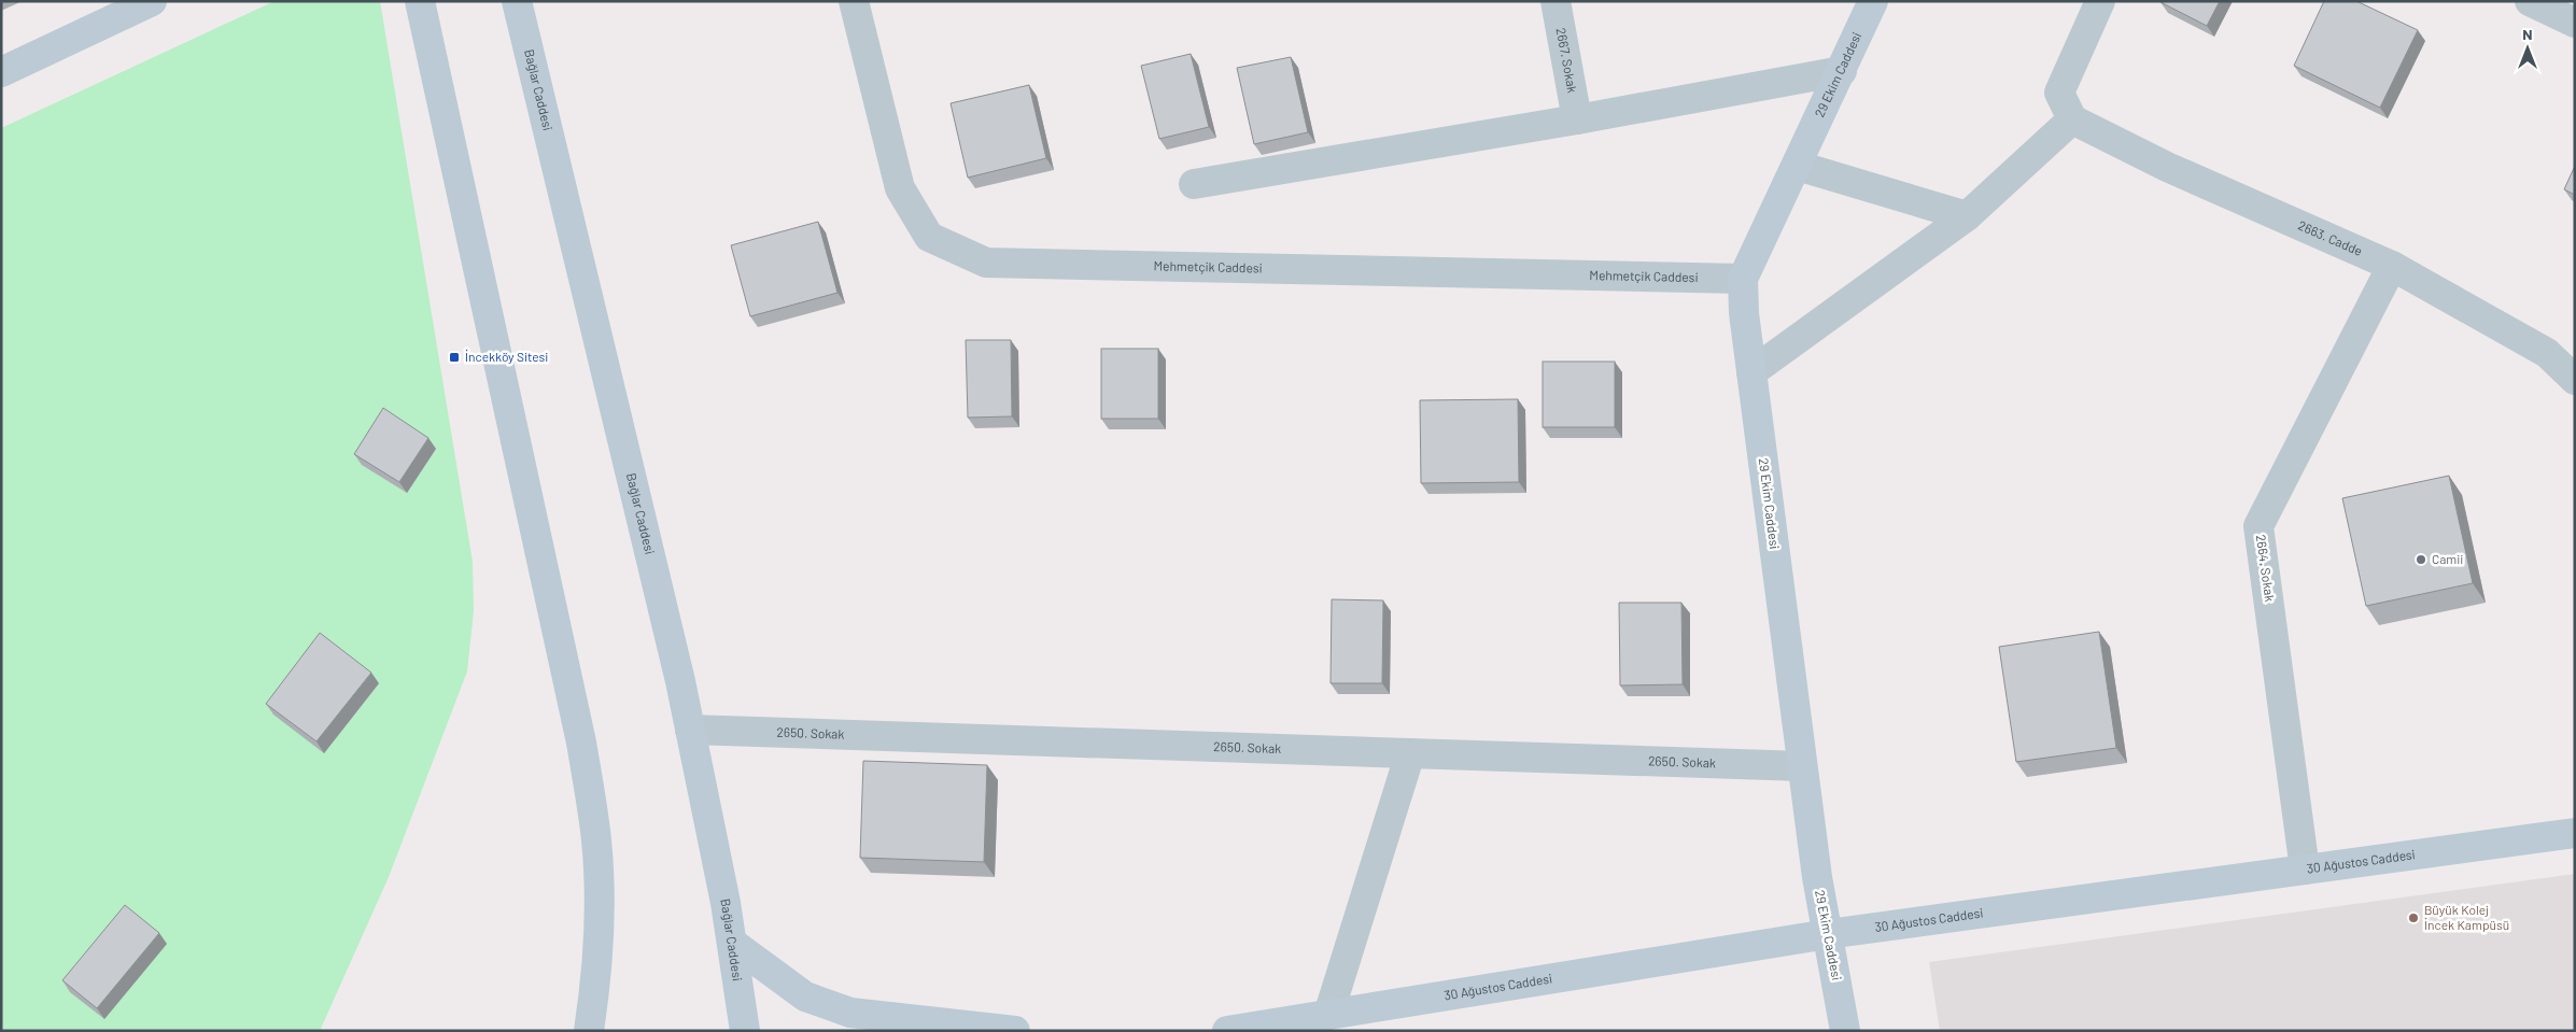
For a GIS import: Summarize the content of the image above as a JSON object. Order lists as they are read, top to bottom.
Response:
{
  "streets": {
    "street": [
      "2667. Sokak",
      "29 Ekim Caddesi",
      "Bağlar Caddesi",
      "2663. Cadde",
      "Mehmetçik Caddesi",
      "2664. Sokak",
      "2650. Sokak",
      "30 Ağustos Caddesi"
    ]
  },
  "crossings": [
    ["29 Ekim Caddesi", "Mehmetçik Caddesi"],
    ["29 Ekim Caddesi", "2650. Sokak"],
    ["29 Ekim Caddesi", "30 Ağustos Caddesi"],
    ["Bağlar Caddesi", "2650. Sokak"],
    ["2663. Cadde", "2664. Sokak"],
    ["2664. Sokak", "30 Ağustos Caddesi"]
  ],
  "places": {
    "transit": ["İncekköy Sitesi"],
    "other": ["Camii", "Büyük Kolej İncek Kampüsü"]
  },
  "north": "top"
}
